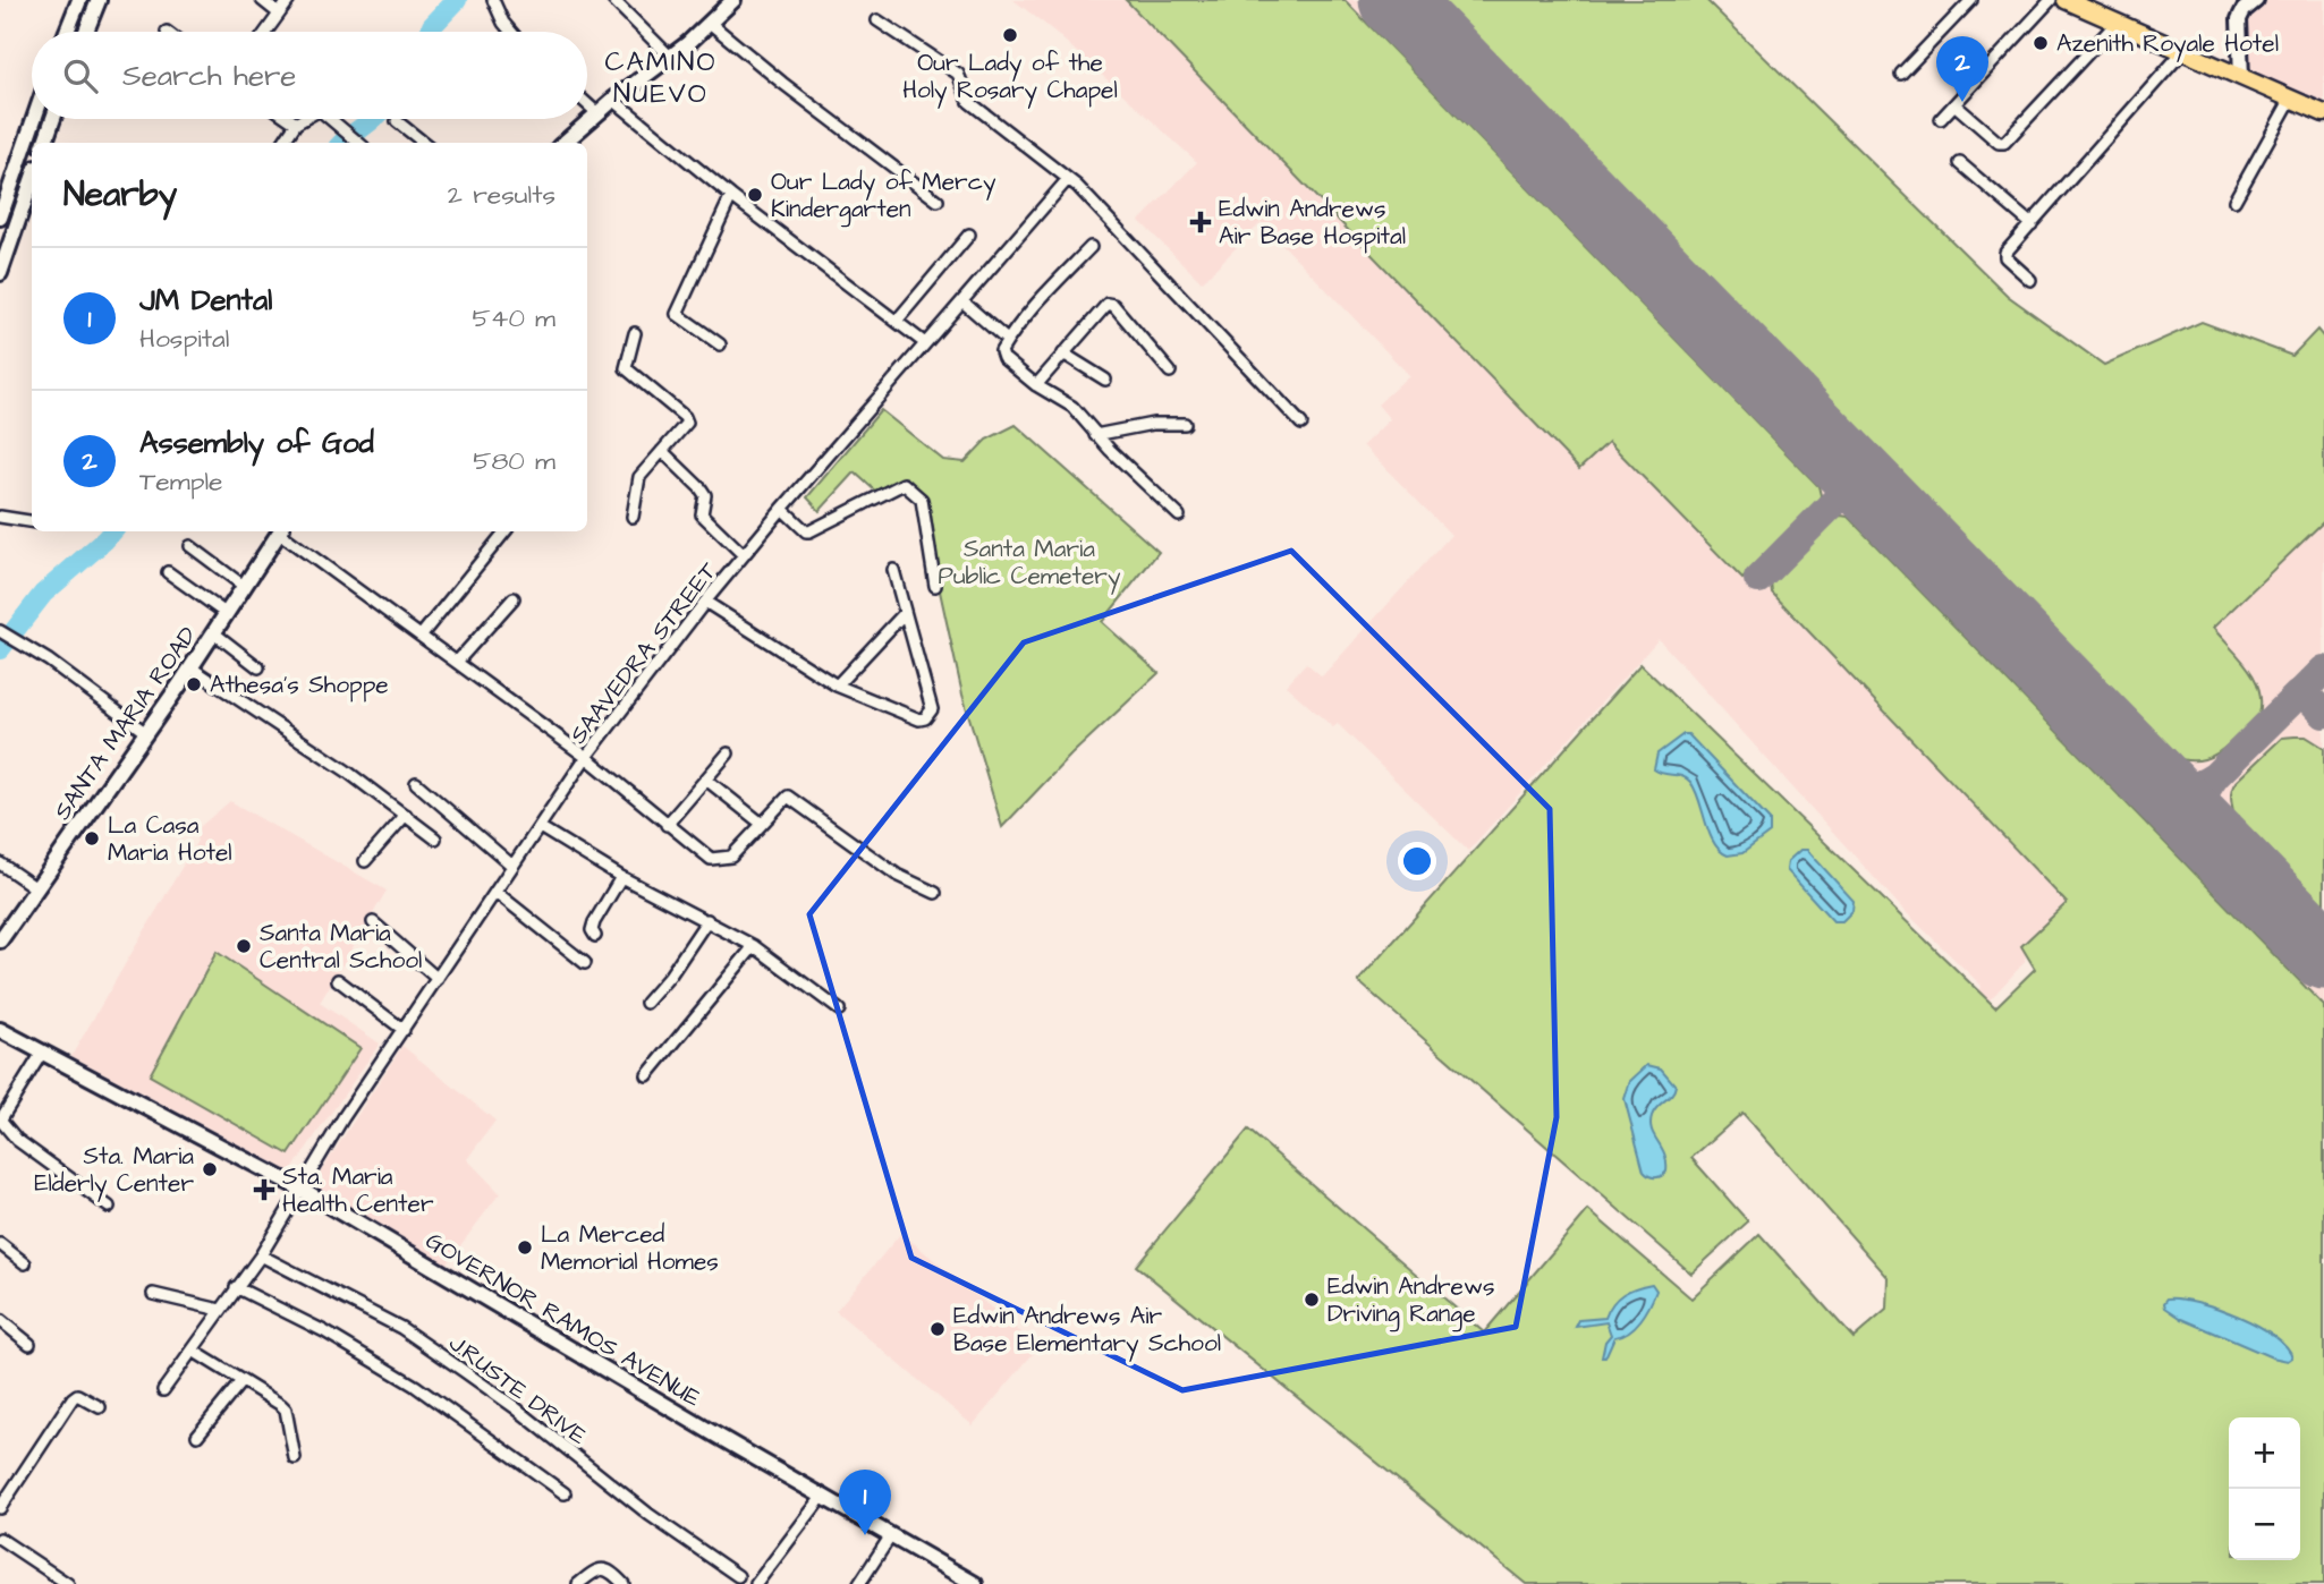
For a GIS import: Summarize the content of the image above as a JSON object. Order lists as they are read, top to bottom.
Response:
{
  "streets": {
    "main road": ["SANTA MARIA ROAD", "GOVERNOR RAMOS AVENUE"],
    "street": ["SAAVEDRA STREET", "J.RUSTE DRIVE"]
  },
  "crossings": [
    ["SAAVEDRA STREET", "GOVERNOR RAMOS AVENUE"],
    ["SAAVEDRA STREET", "J.RUSTE DRIVE"]
  ],
  "districts": ["CAMINO NUEVO"],
  "parks": ["Santa Maria Public Cemetery"],
  "places": {
    "other": [
      "Our Lady of the Holy Rosary Chapel",
      "Azenith Royale Hotel",
      "Our Lady of Mercy Kindergarten",
      "Athesa's Shoppe",
      "La Casa Maria Hotel",
      "Santa Maria Central School",
      "Sta. Maria Elderly Center",
      "La Merced Memorial Homes",
      "Edwin Andrews Driving Range",
      "Edwin Andrews Air Base Elementary School"
    ],
    "health": ["Edwin Andrews Air Base Hospital", "Sta. Maria Health Center"]
  },
  "page": {
    "search": "Search here",
    "pins": ["2", "1"],
    "heading": ["Nearby", "2 results"],
    "list": [
      {
        "mark": "1",
        "name": "JM Dental",
        "note": "Hospital",
        "value": "540 m"
      },
      {
        "mark": "2",
        "name": "Assembly of God",
        "note": "Temple",
        "value": "580 m"
      }
    ],
    "map_buttons": ["+", "−"]
  }
}
